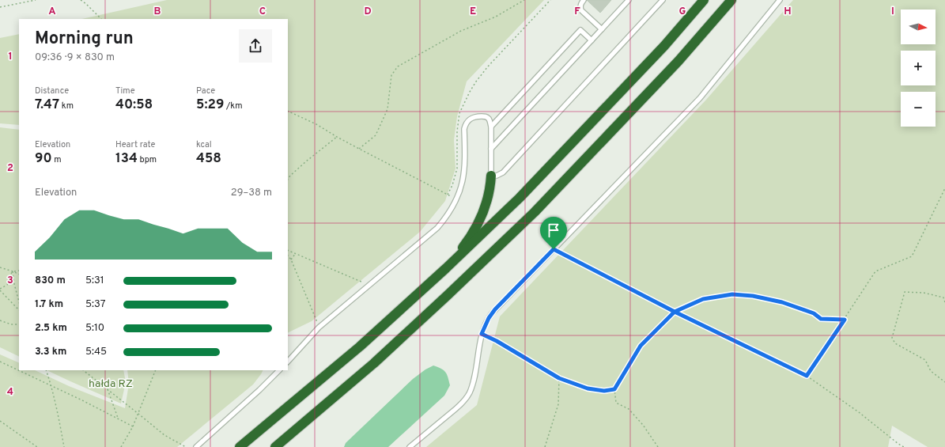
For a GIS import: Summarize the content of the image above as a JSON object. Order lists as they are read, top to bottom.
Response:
{
  "parks": ["hałda RZ"],
  "north": "right",
  "page": {
    "map_buttons": ["+", "−"],
    "heading": ["Morning run", "09:36 · 9 × 830 m"],
    "stats": [
      ["Distance", "7.47 km"],
      ["Time", "40:58"],
      ["Pace", "5:29 /km"],
      ["Elevation", "90 m"],
      ["Heart rate", "134 bpm"],
      ["kcal", "458"]
    ],
    "chart": ["Elevation", "29–38 m"],
    "list": [
      {
        "name": "830 m",
        "note": "5:31"
      },
      {
        "name": "1.7 km",
        "note": "5:37"
      },
      {
        "name": "2.5 km",
        "note": "5:10"
      },
      {
        "name": "3.3 km",
        "note": "5:45"
      }
    ]
  },
  "grid": {
    "columns": [
      "A",
      "B",
      "C",
      "D",
      "E",
      "F",
      "G",
      "H",
      "I"
    ],
    "rows": [
      "1",
      "2",
      "3",
      "4"
    ]
  }
}
